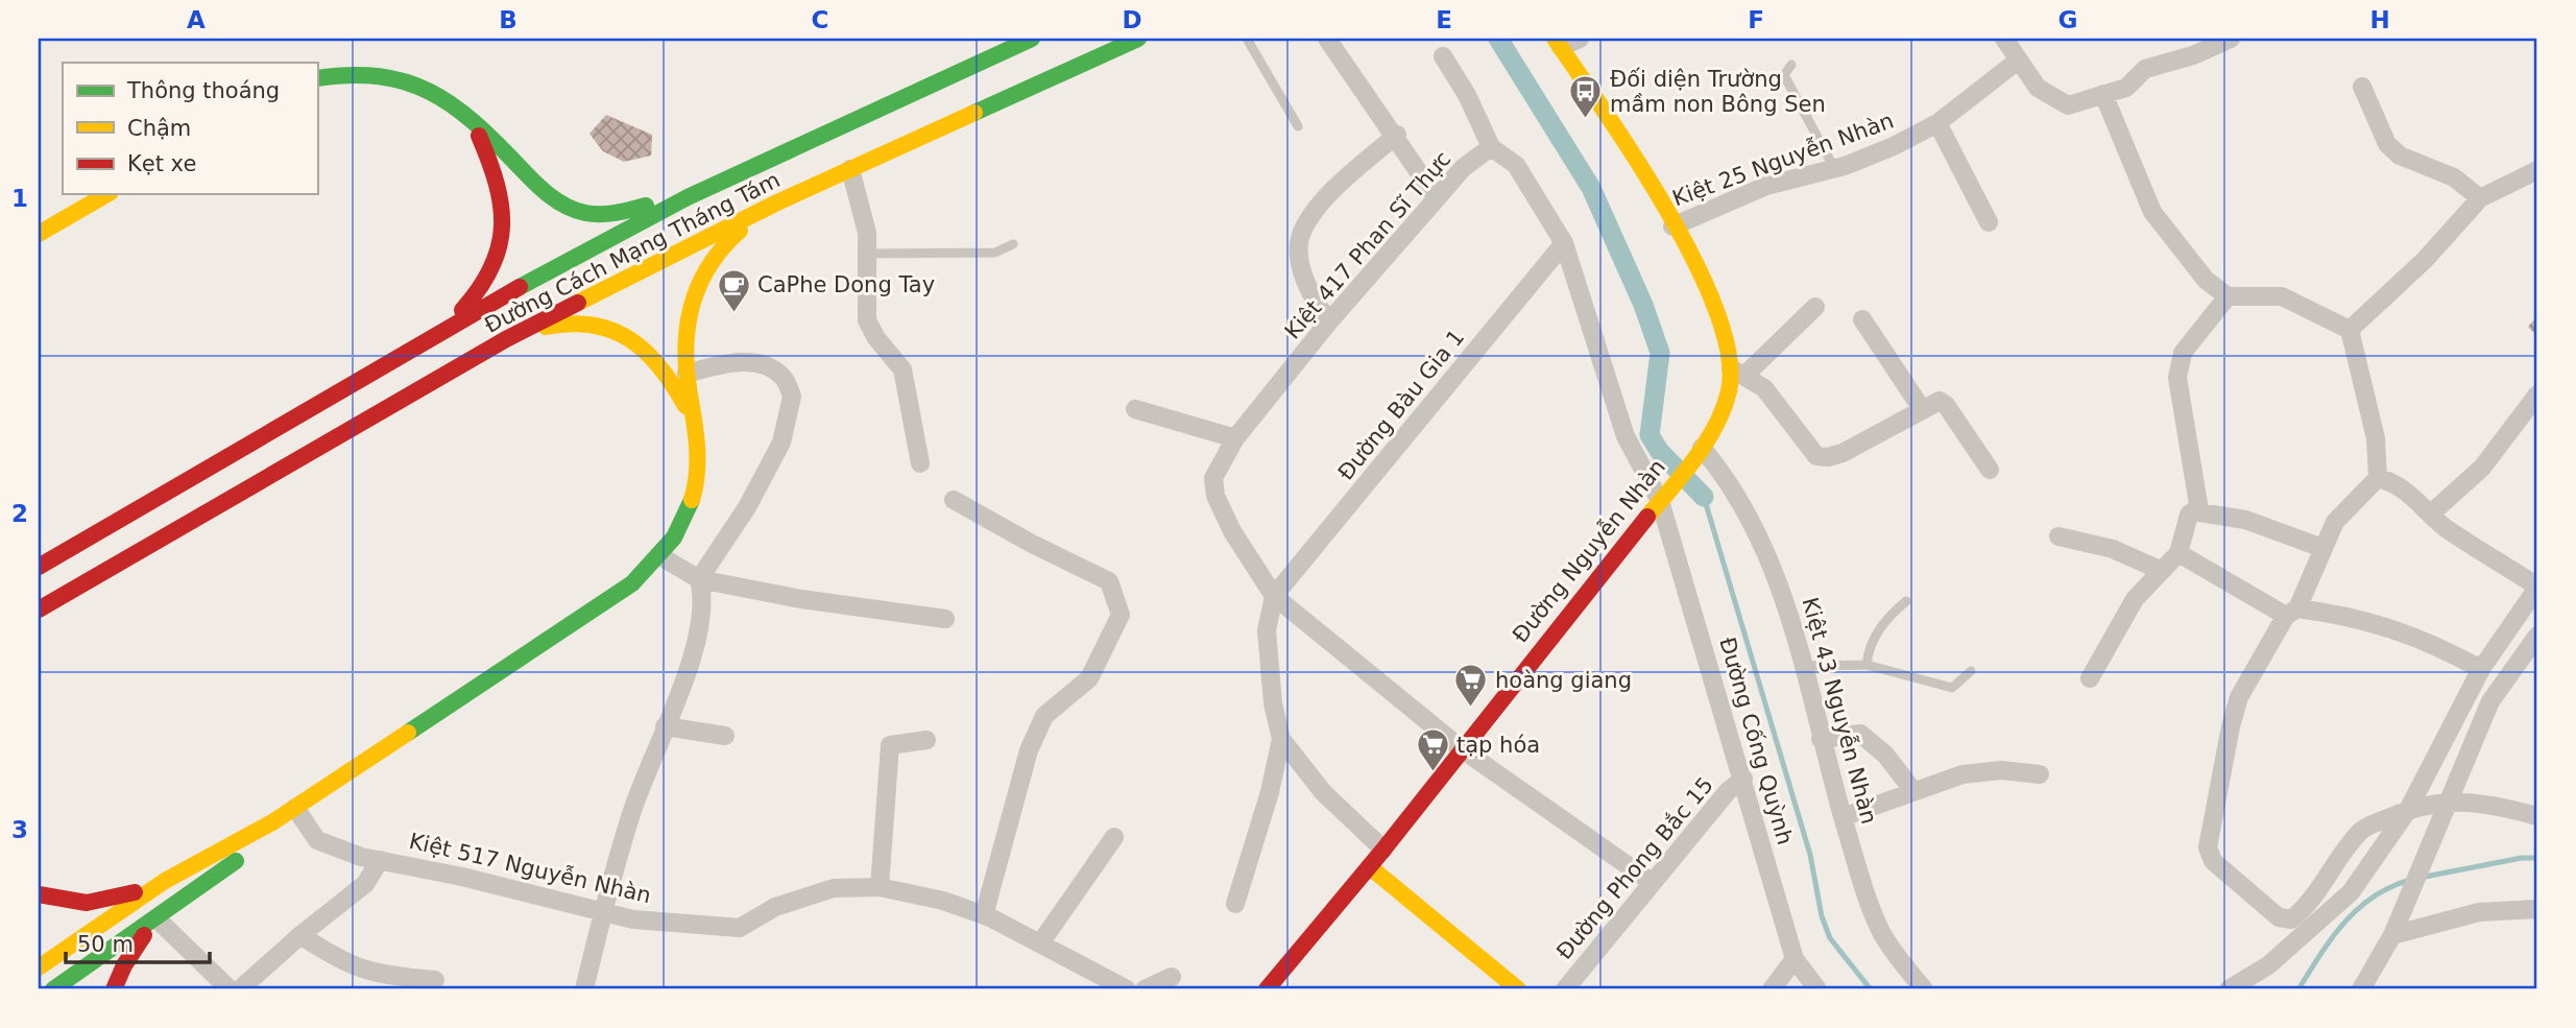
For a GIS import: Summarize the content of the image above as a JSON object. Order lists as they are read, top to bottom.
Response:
{
  "streets": {
    "main road": ["Đường Cách Mạng Tháng Tám", "Đường Nguyễn Nhàn"],
    "street": [
      "Kiệt 25 Nguyễn Nhàn",
      "Kiệt 417 Phan Sĩ Thực",
      "Đường Bàu Gia 1",
      "Kiệt 43 Nguyễn Nhàn",
      "Đường Cống Quỳnh",
      "Kiệt 517 Nguyễn Nhàn",
      "Đường Phong Bắc 15"
    ]
  },
  "crossings": [
    ["Kiệt 25 Nguyễn Nhàn", "Đường Nguyễn Nhàn"],
    ["Kiệt 417 Phan Sĩ Thực", "Đường Bàu Gia 1"],
    ["Kiệt 417 Phan Sĩ Thực", "Đường Nguyễn Nhàn"],
    ["Kiệt 417 Phan Sĩ Thực", "Đường Phong Bắc 15"],
    ["Đường Bàu Gia 1", "Đường Cống Quỳnh"],
    ["Đường Nguyễn Nhàn", "Kiệt 43 Nguyễn Nhàn"],
    ["Đường Nguyễn Nhàn", "Đường Cống Quỳnh"],
    ["Đường Cống Quỳnh", "Đường Phong Bắc 15"]
  ],
  "places": {
    "bus stop": ["Đối diện Trường mầm non Bông Sen"],
    "cafe": ["CaPhe Dong Tay"],
    "supermarket": ["hoàng giang", "tạp hóa"]
  },
  "legend": ["Thông thoáng", "Chậm", "Kẹt xe"],
  "scale_bar": "50 m",
  "grid": {
    "columns": [
      "A",
      "B",
      "C",
      "D",
      "E",
      "F",
      "G",
      "H"
    ],
    "rows": ["1", "2", "3"]
  }
}
